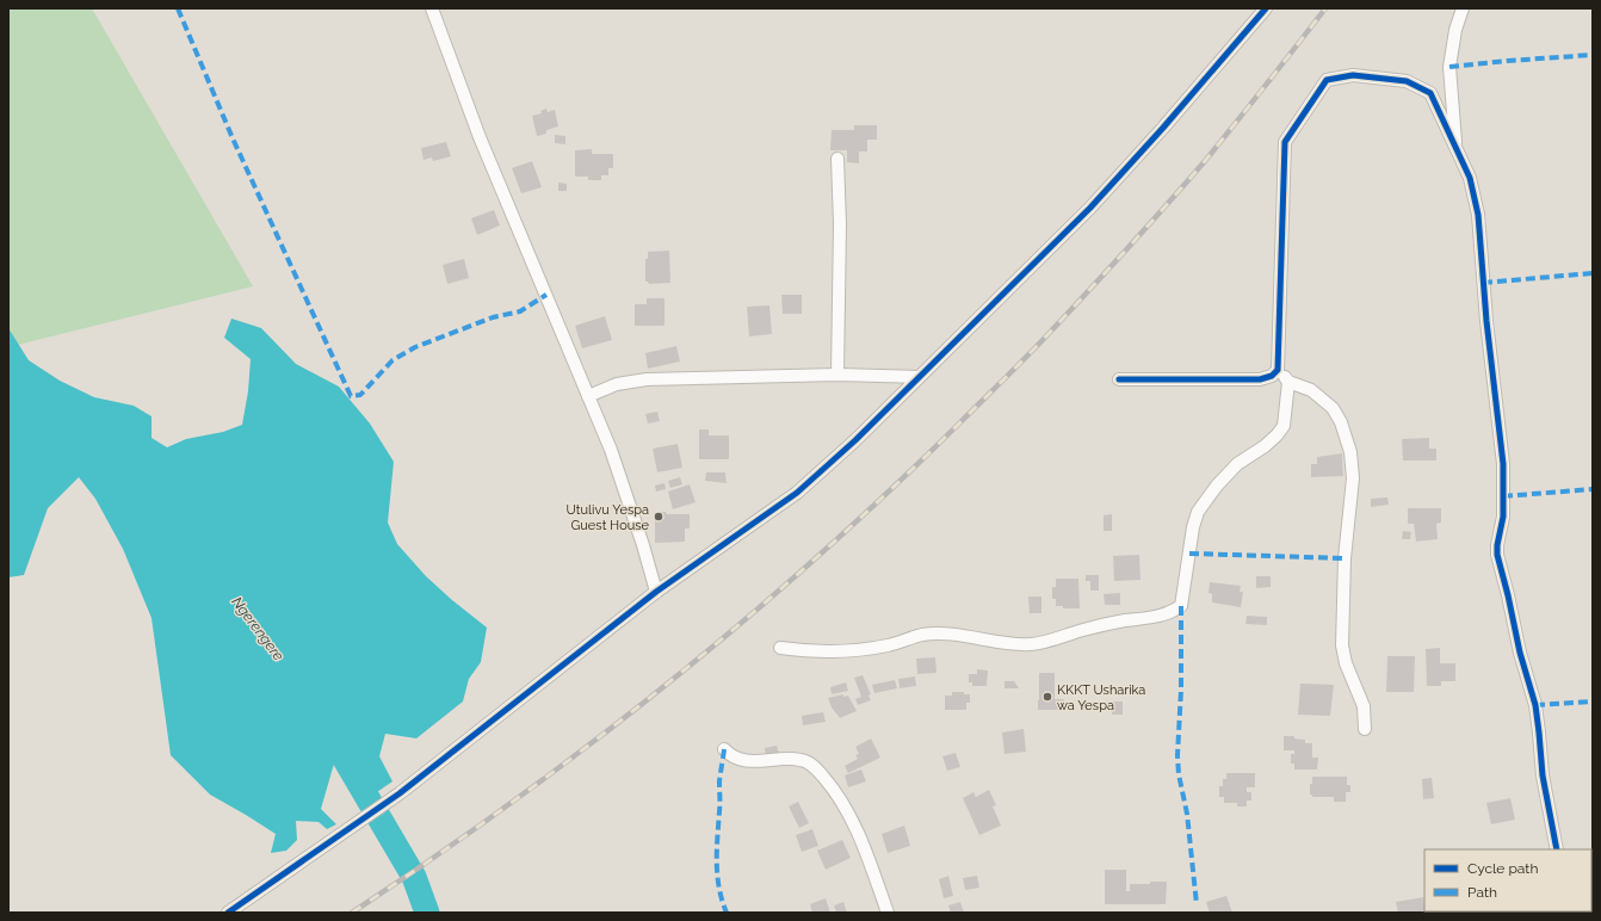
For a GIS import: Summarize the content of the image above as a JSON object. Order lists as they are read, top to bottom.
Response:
{
  "water": ["Ngerengere"],
  "places": ["Utulivu Yespa Guest House", "KKKT Usharika wa Yespa"],
  "legend": ["Cycle path", "Path"]
}
